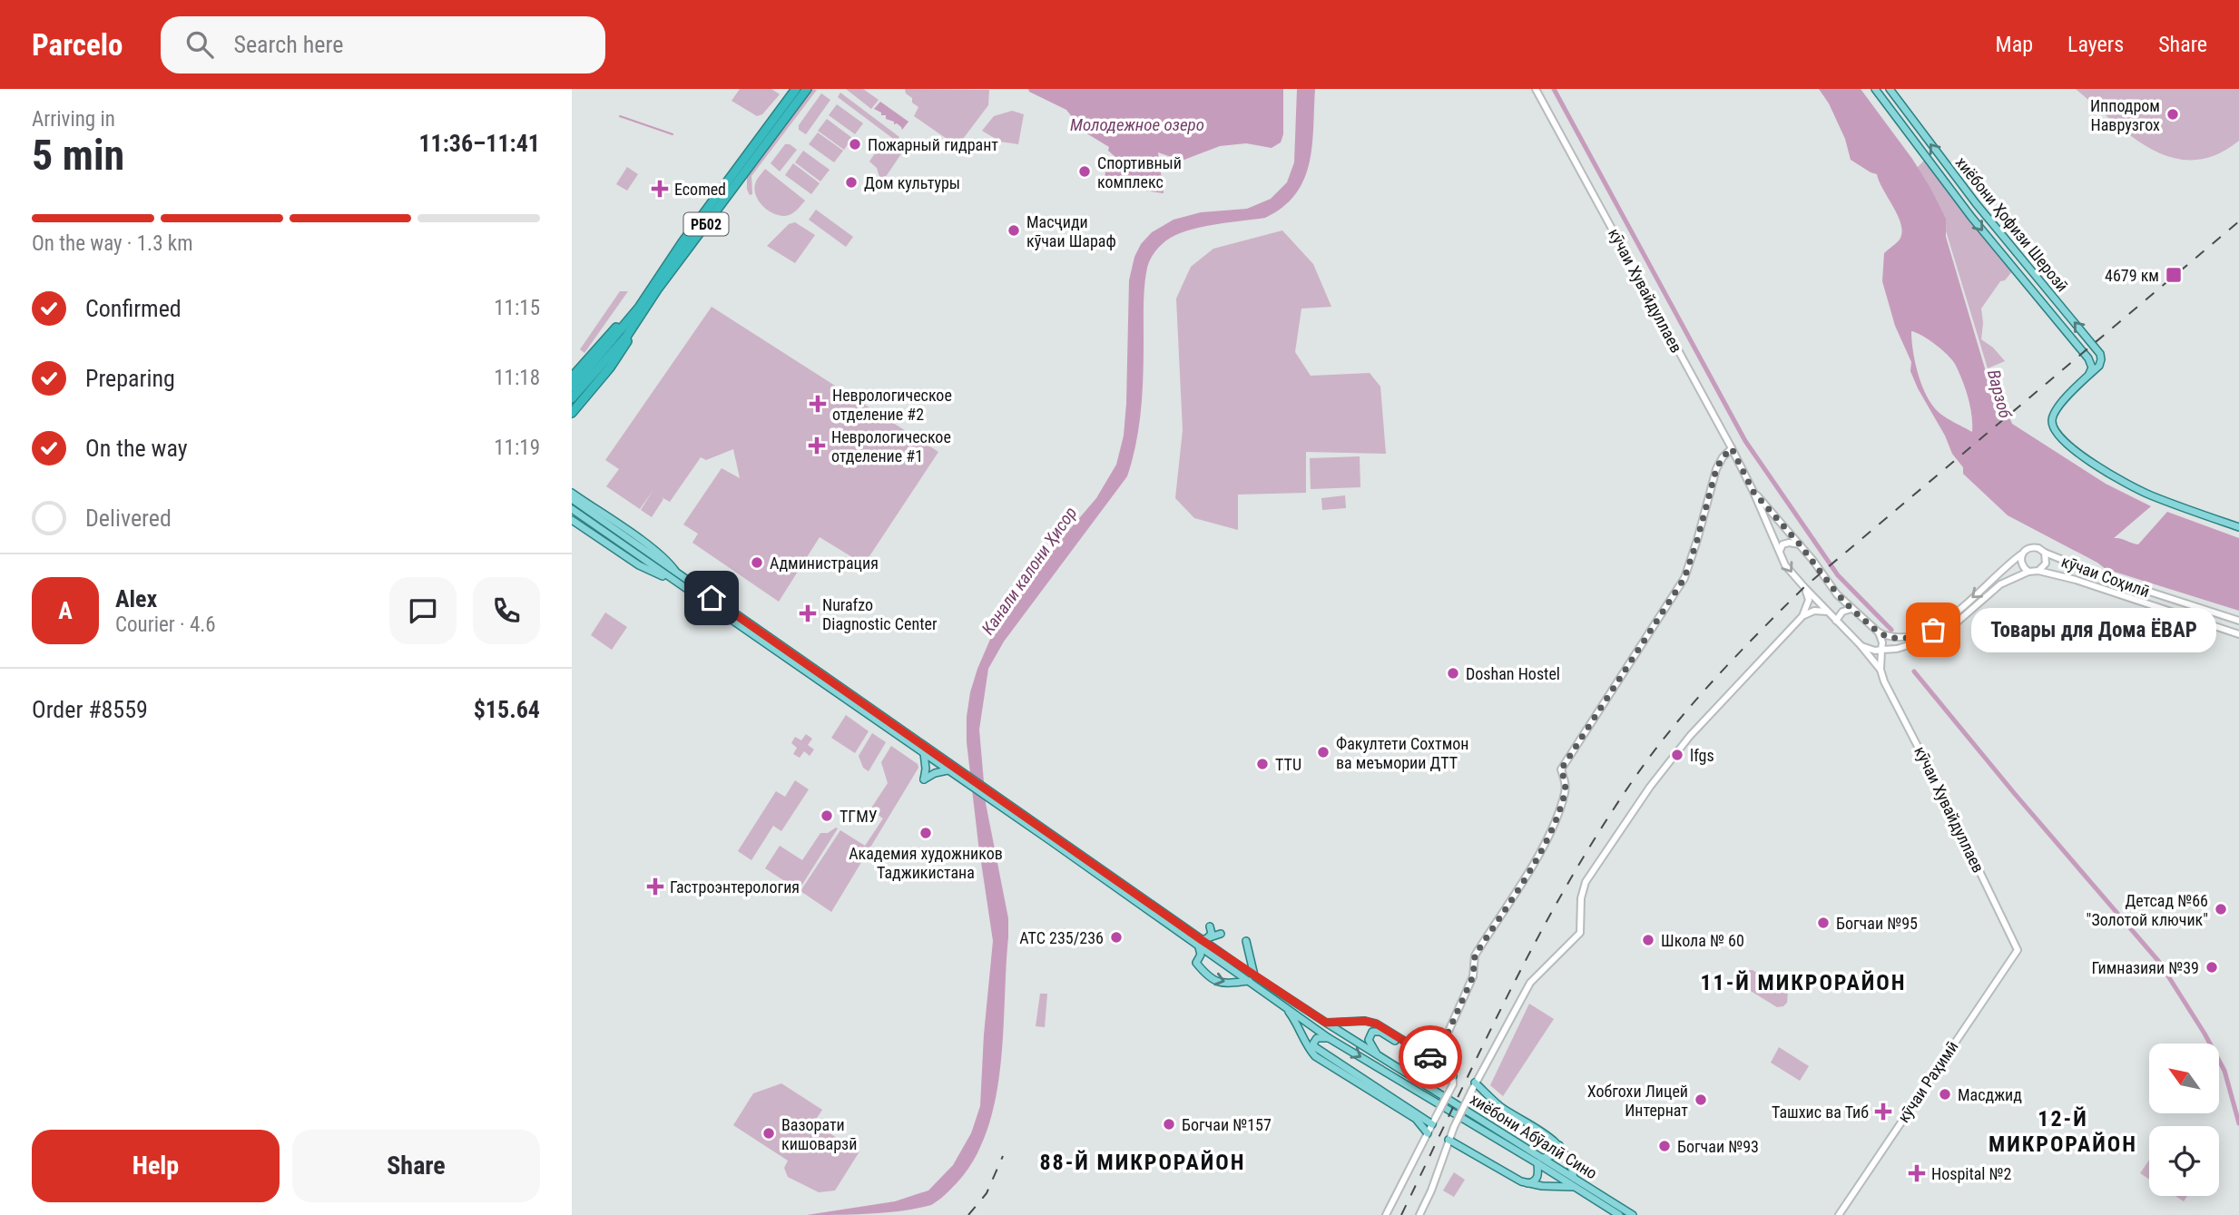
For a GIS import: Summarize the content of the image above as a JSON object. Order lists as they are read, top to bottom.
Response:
{
  "streets": {
    "highway": ["РБ02"],
    "main road": ["хиёбони Ҳофизи Шерозӣ", "хиёбони Абӯалӣ Сино"],
    "street": ["кӯчаи Хувайдуллаев", "кӯчаи Соҳилӣ", "кӯчаи Раҳимӣ"]
  },
  "crossings": [
    ["кӯчаи Хувайдуллаев", "кӯчаи Соҳилӣ"],
    ["кӯчаи Хувайдуллаев", "кӯчаи Раҳимӣ"]
  ],
  "districts": ["11-Й МИКРОРАЙОН", "12-Й МИКРОРАЙОН", "88-Й МИКРОРАЙОН"],
  "water": ["Молодежное озеро", "Варзоб", "Канали калони Ҳисор"],
  "places": {
    "other": [
      "Ипподром Наврузгох",
      "Пожарный гидрант",
      "Спортивный комплекс",
      "Дом культуры",
      "Масҷиди кӯчаи Шараф",
      "Администрация",
      "Товары для Дома ЁВАР",
      "Doshan Hostel",
      "Факултети Сохтмон ва меъмории ДТТ",
      "lfgs",
      "TTU",
      "ТГМУ",
      "Академия художников Таджикистана",
      "Детсад №66 \"Золотой ключик\"",
      "Богчаи №95",
      "АТС 235/236",
      "Школа № 60",
      "Гимназияи №39",
      "Масджид",
      "Хобгохи Лицей Интернат",
      "Богчаи №157",
      "Вазорати кишоварзӣ",
      "Богчаи №93"
    ],
    "health": [
      "Ecomed",
      "Неврологическое отделение #2",
      "Неврологическое отделение #1",
      "Nurafzo Diagnostic Center",
      "Гастроэнтерология",
      "Ташхис ва Тиб",
      "Hospital №2"
    ],
    "transit": ["4679 км"]
  },
  "north": "top left",
  "page": {
    "header": "Parcelo",
    "search": "Search here",
    "nav": ["Map", "Layers", "Share"],
    "heading": ["5 min", "Arriving in", "11:36–11:41"],
    "panel": [
      "Alex",
      "Courier · 4.6",
      "Order #8559",
      "$15.64"
    ],
    "bar": "On the way · 1.3 km",
    "list": [
      ["Confirmed", "11:15"],
      ["Preparing", "11:18"],
      ["On the way", "11:19"],
      "Delivered"
    ],
    "round": "A",
    "bubble": "Товары для Дома ЁВАР",
    "buttons": ["Help", "Share"]
  }
}
